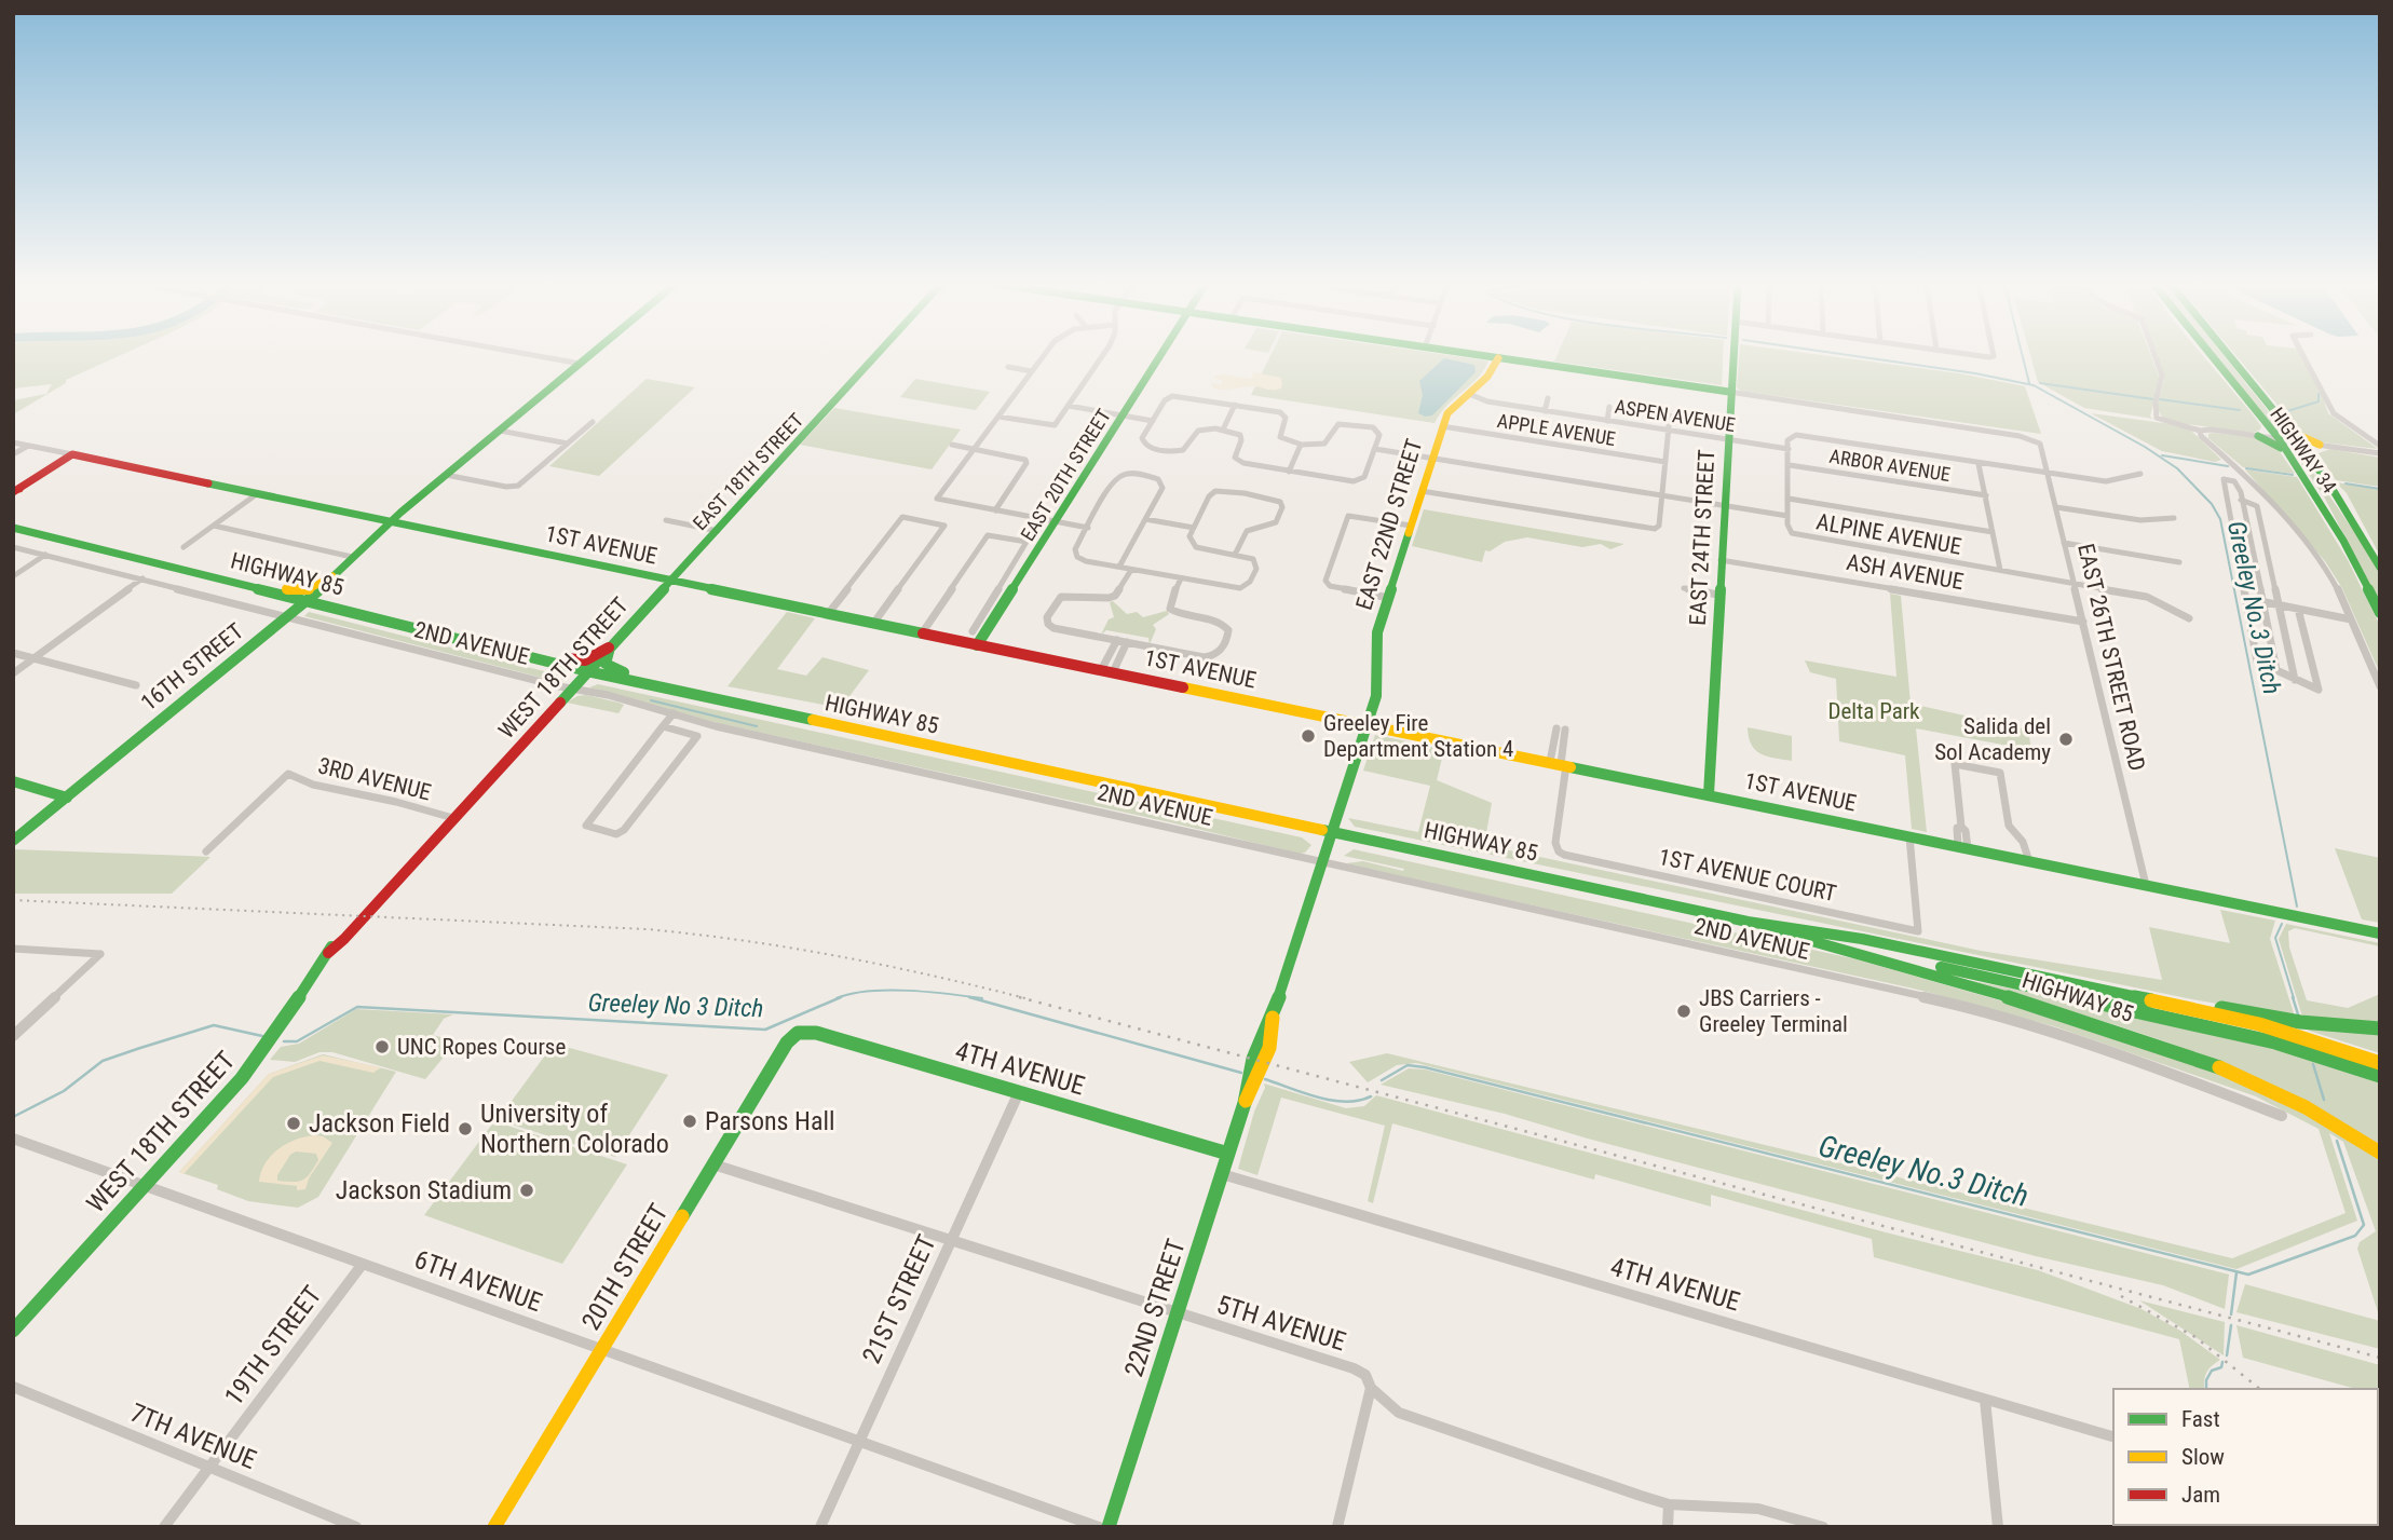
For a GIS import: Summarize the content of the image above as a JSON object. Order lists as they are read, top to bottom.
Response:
{
  "streets": {
    "main road": [
      "HIGHWAY 34",
      "EAST 18TH STREET",
      "EAST 20TH STREET",
      "EAST 22ND STREET",
      "EAST 24TH STREET",
      "1ST AVENUE",
      "HIGHWAY 85",
      "16TH STREET",
      "WEST 18TH STREET",
      "4TH AVENUE",
      "20TH STREET",
      "22ND STREET"
    ],
    "street": [
      "ASPEN AVENUE",
      "APPLE AVENUE",
      "ARBOR AVENUE",
      "ALPINE AVENUE",
      "ASH AVENUE",
      "2ND AVENUE",
      "EAST 26TH STREET ROAD",
      "3RD AVENUE",
      "1ST AVENUE COURT",
      "6TH AVENUE",
      "21ST STREET",
      "5TH AVENUE",
      "19TH STREET",
      "7TH AVENUE"
    ]
  },
  "crossings": [
    ["ASPEN AVENUE", "EAST 22ND STREET"],
    ["ASPEN AVENUE", "EAST 24TH STREET"],
    ["APPLE AVENUE", "EAST 22ND STREET"],
    ["EAST 18TH STREET", "1ST AVENUE"],
    ["EAST 18TH STREET", "WEST 18TH STREET"],
    ["EAST 20TH STREET", "1ST AVENUE"],
    ["EAST 22ND STREET", "ALPINE AVENUE"],
    ["EAST 22ND STREET", "1ST AVENUE"],
    ["EAST 22ND STREET", "22ND STREET"],
    ["ALPINE AVENUE", "EAST 24TH STREET"],
    ["ALPINE AVENUE", "EAST 26TH STREET ROAD"],
    ["EAST 24TH STREET", "1ST AVENUE"],
    ["EAST 24TH STREET", "ASH AVENUE"],
    ["EAST 24TH STREET", "EAST 26TH STREET ROAD"],
    ["1ST AVENUE", "EAST 26TH STREET ROAD"],
    ["1ST AVENUE", "16TH STREET"],
    ["1ST AVENUE", "WEST 18TH STREET"],
    ["1ST AVENUE", "1ST AVENUE COURT"],
    ["1ST AVENUE", "22ND STREET"],
    ["ASH AVENUE", "EAST 26TH STREET ROAD"],
    ["HIGHWAY 85", "16TH STREET"],
    ["HIGHWAY 85", "WEST 18TH STREET"],
    ["HIGHWAY 85", "22ND STREET"],
    ["2ND AVENUE", "16TH STREET"],
    ["2ND AVENUE", "WEST 18TH STREET"],
    ["2ND AVENUE", "22ND STREET"],
    ["WEST 18TH STREET", "3RD AVENUE"],
    ["WEST 18TH STREET", "6TH AVENUE"],
    ["4TH AVENUE", "20TH STREET"],
    ["4TH AVENUE", "21ST STREET"],
    ["4TH AVENUE", "22ND STREET"],
    ["20TH STREET", "6TH AVENUE"],
    ["20TH STREET", "5TH AVENUE"],
    ["6TH AVENUE", "21ST STREET"],
    ["6TH AVENUE", "19TH STREET"],
    ["21ST STREET", "5TH AVENUE"],
    ["22ND STREET", "5TH AVENUE"],
    ["19TH STREET", "7TH AVENUE"]
  ],
  "water": ["Greeley No.3 Ditch", "Greeley No 3 Ditch"],
  "parks": ["Delta Park"],
  "places": [
    "Greeley Fire Department Station 4",
    "Salida del Sol Academy",
    "JBS Carriers - Greeley Terminal",
    "UNC Ropes Course",
    "Parsons Hall",
    "Jackson Field",
    "University of Northern Colorado",
    "Jackson Stadium"
  ],
  "legend": ["Fast", "Slow", "Jam"]
}
